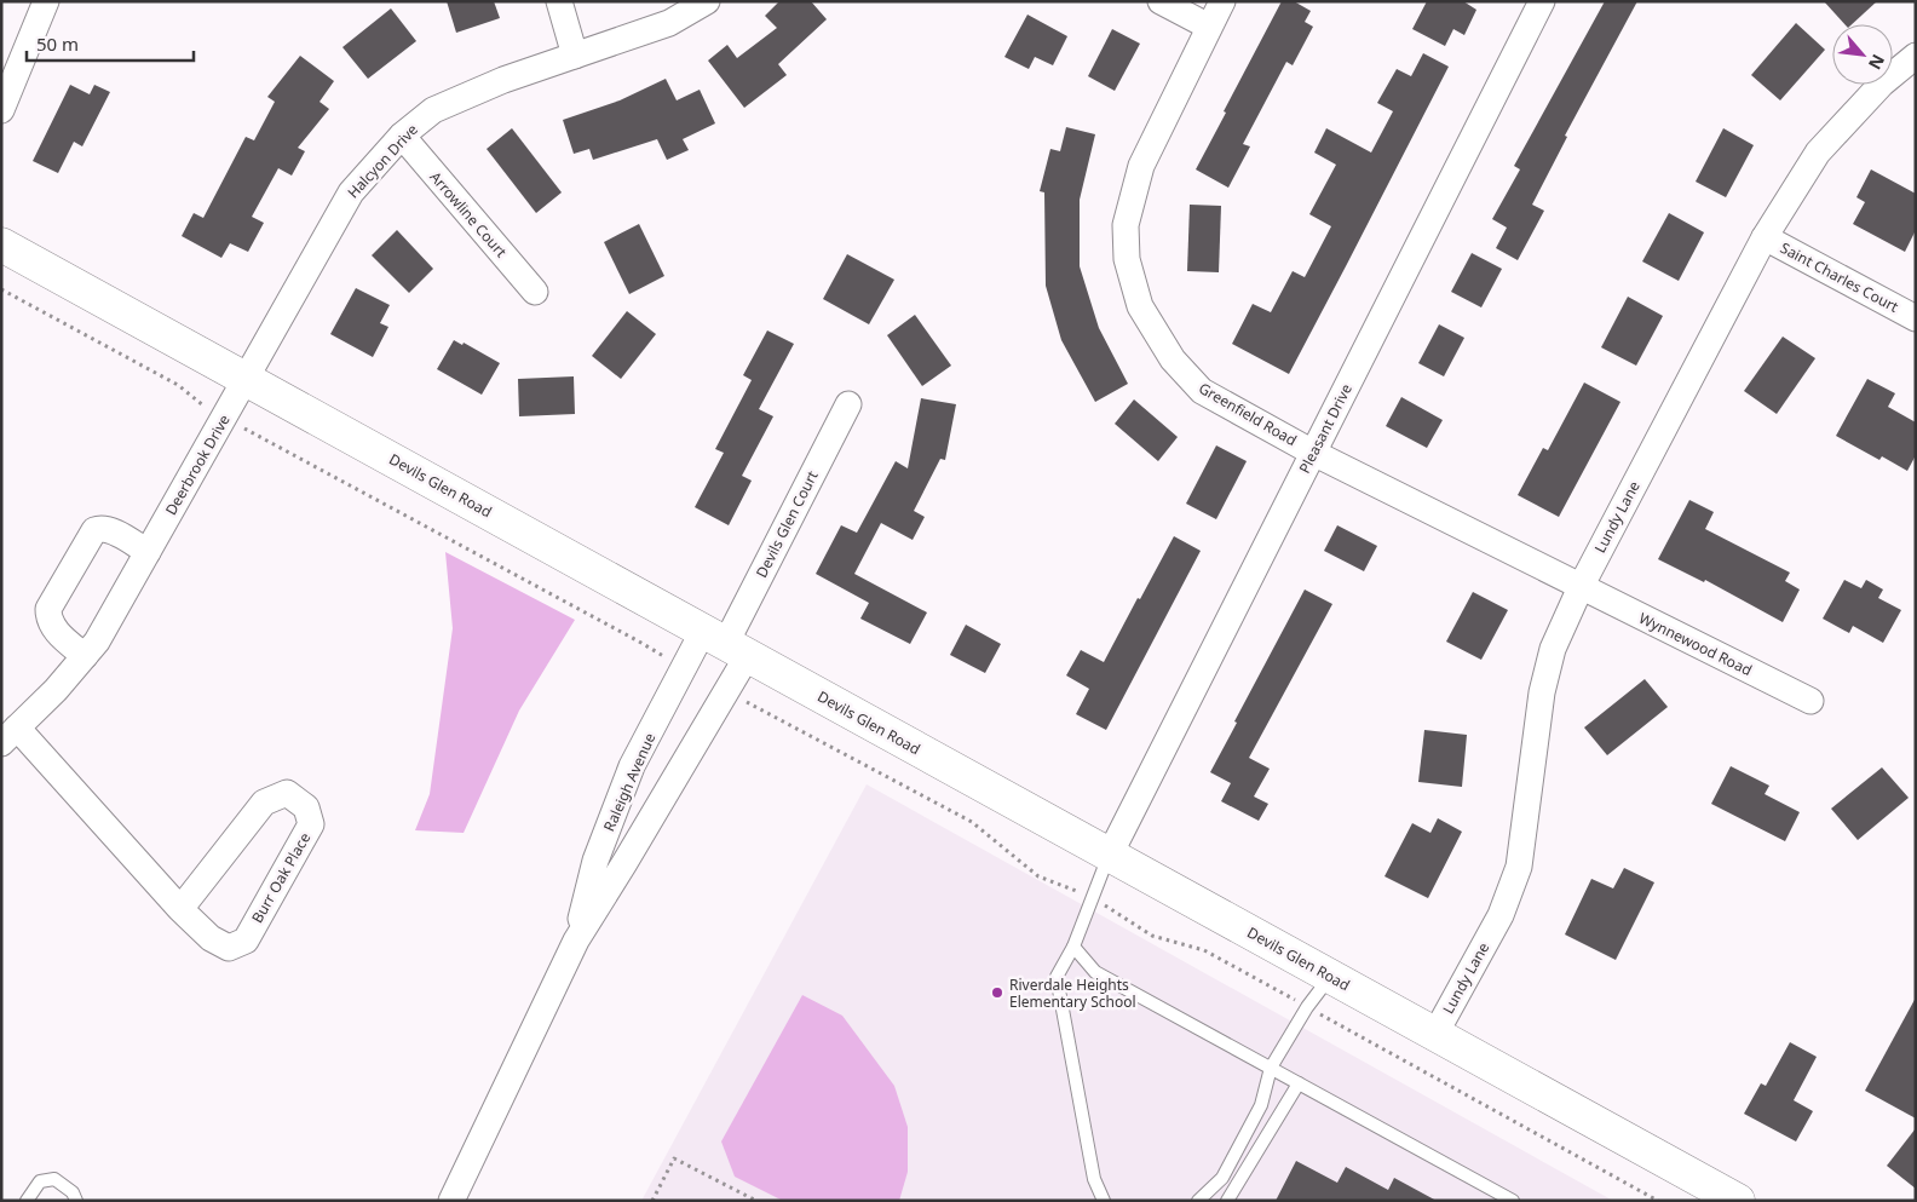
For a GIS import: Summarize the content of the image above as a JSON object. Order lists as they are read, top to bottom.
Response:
{
  "streets": {
    "main road": ["Devils Glen Road"],
    "street": [
      "Halcyon Drive",
      "Arrowline Court",
      "Saint Charles Court",
      "Greenfield Road",
      "Pleasant Drive",
      "Deerbrook Drive",
      "Lundy Lane",
      "Devils Glen Court",
      "Wynnewood Road",
      "Raleigh Avenue",
      "Burr Oak Place"
    ]
  },
  "crossings": [
    ["Halcyon Drive", "Arrowline Court"],
    ["Halcyon Drive", "Deerbrook Drive"],
    ["Halcyon Drive", "Devils Glen Road"],
    ["Saint Charles Court", "Lundy Lane"],
    ["Greenfield Road", "Pleasant Drive"],
    ["Greenfield Road", "Lundy Lane"],
    ["Greenfield Road", "Wynnewood Road"],
    ["Pleasant Drive", "Devils Glen Road"],
    ["Deerbrook Drive", "Devils Glen Road"],
    ["Deerbrook Drive", "Burr Oak Place"],
    ["Devils Glen Road", "Lundy Lane"],
    ["Devils Glen Road", "Devils Glen Court"],
    ["Devils Glen Road", "Raleigh Avenue"],
    ["Lundy Lane", "Wynnewood Road"],
    ["Devils Glen Court", "Raleigh Avenue"]
  ],
  "places": ["Riverdale Heights Elementary School"],
  "scale_bar": "50 m",
  "north": "bottom right"
}
